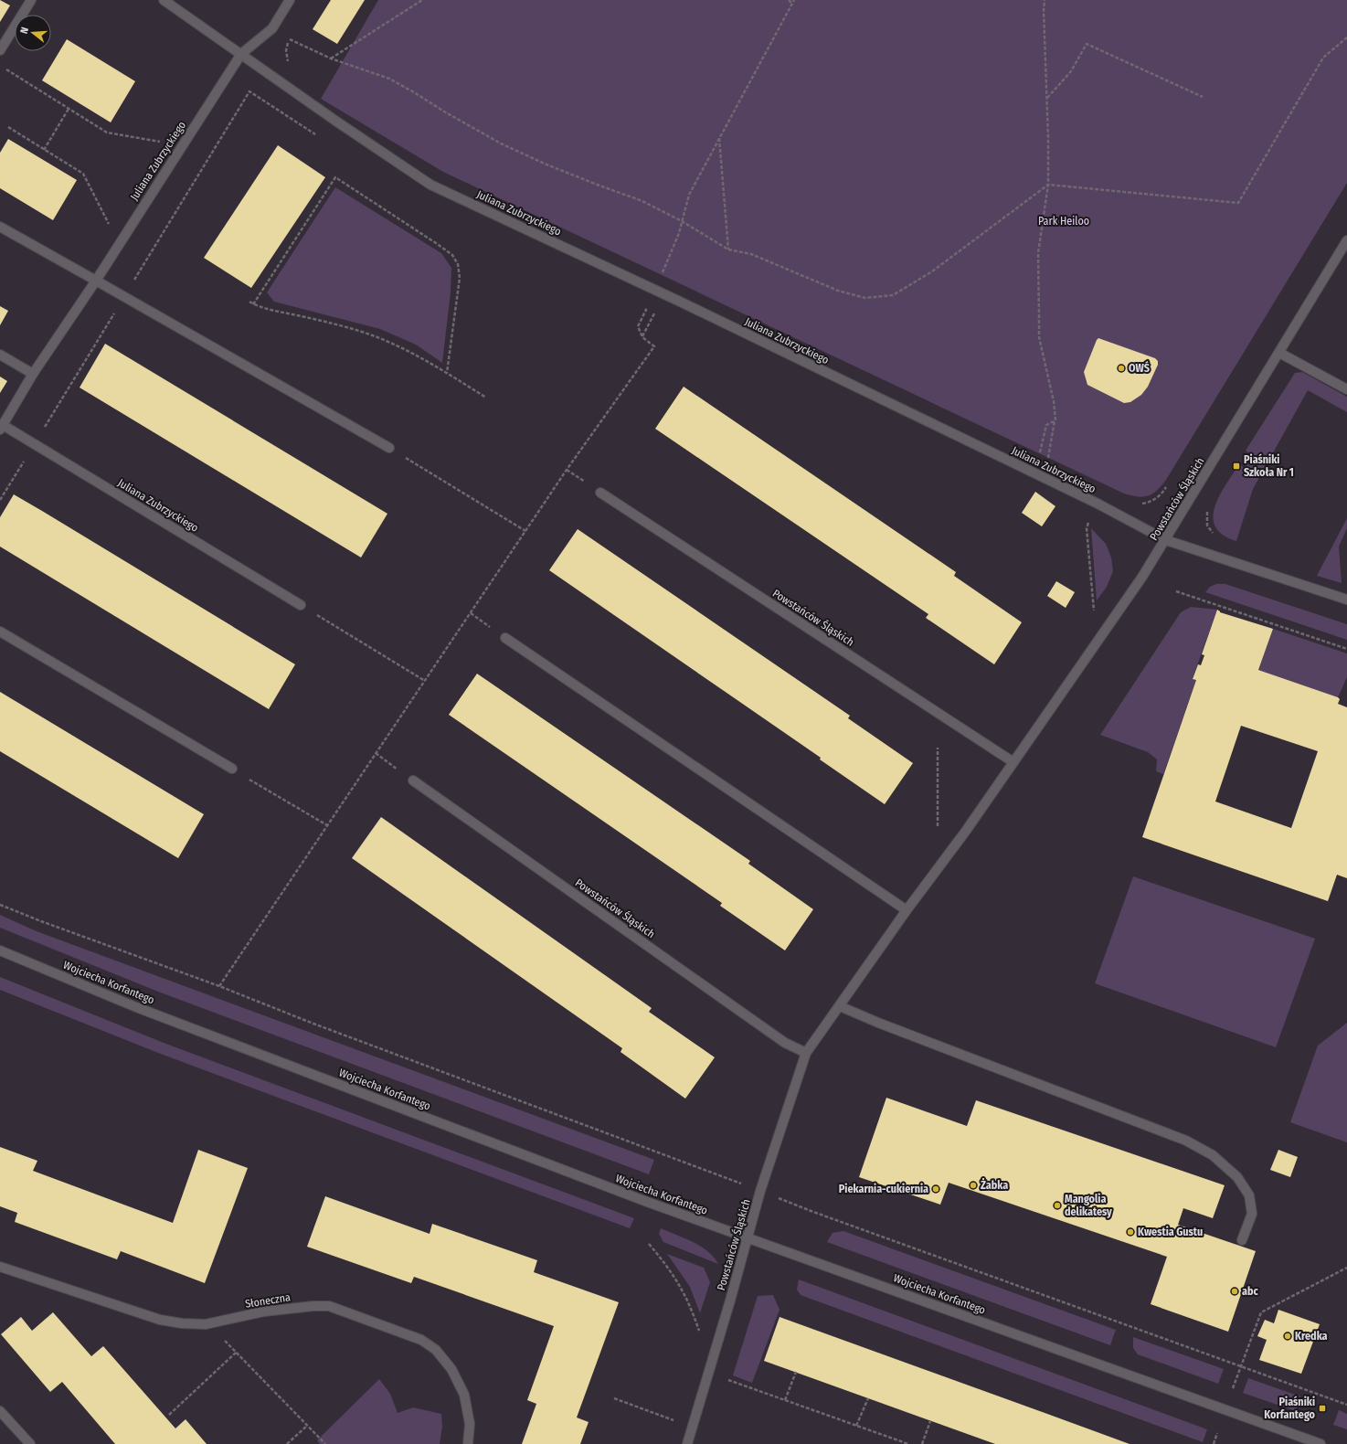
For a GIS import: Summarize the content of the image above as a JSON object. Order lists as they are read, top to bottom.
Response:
{
  "streets": {
    "street": [
      "Juliana Zubrzyckiego",
      "Powstańców Śląskich",
      "Wojciecha Korfantego",
      "Słoneczna"
    ]
  },
  "crossings": [
    ["Juliana Zubrzyckiego", "Powstańców Śląskich"],
    ["Powstańców Śląskich", "Wojciecha Korfantego"]
  ],
  "parks": ["Park Heiloo"],
  "places": {
    "other": [
      "OWŚ",
      "Żabka",
      "Piekarnia-cukiernia",
      "Mangolia delikatesy",
      "Kwestia Gustu",
      "abc",
      "Kredka"
    ],
    "transit": ["Piaśniki Szkoła Nr 1", "Piaśniki Korfantego"]
  },
  "north": "left"
}
